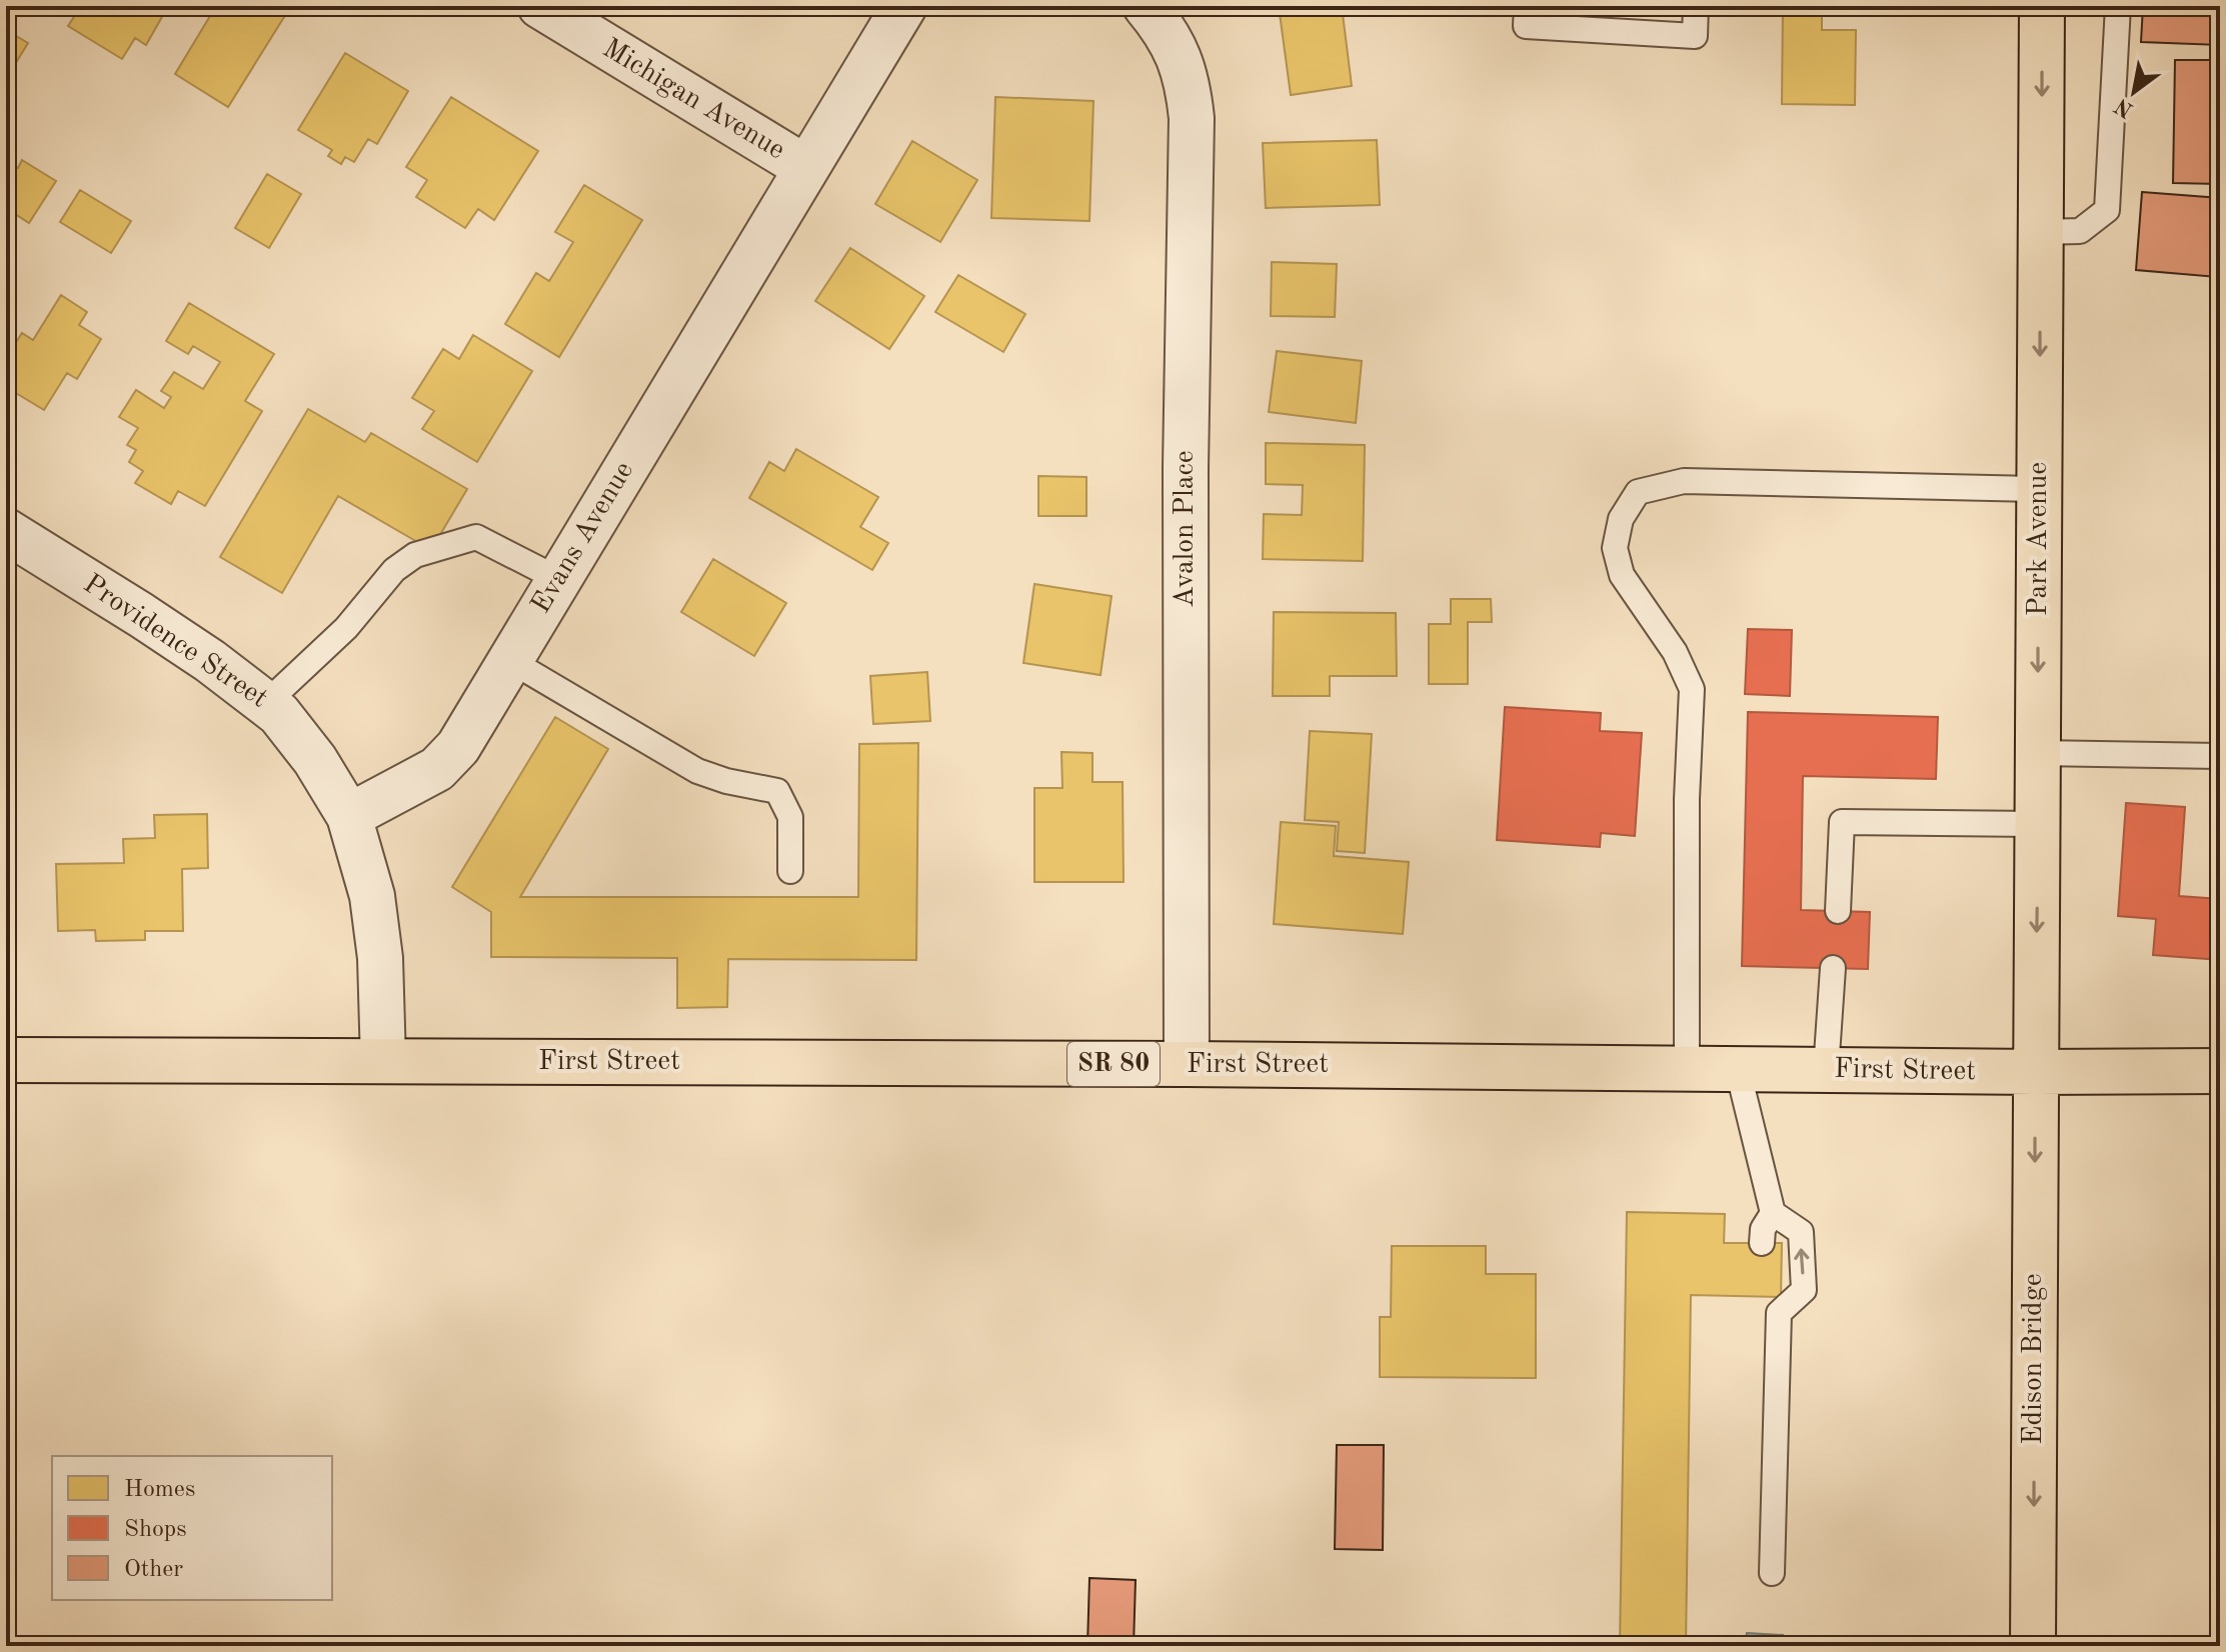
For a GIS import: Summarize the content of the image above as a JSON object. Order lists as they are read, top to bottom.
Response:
{
  "streets": {
    "main road": [
      "Park Avenue",
      "First Street",
      "SR 80",
      "Edison Bridge"
    ],
    "street": [
      "Michigan Avenue",
      "Avalon Place",
      "Evans Avenue",
      "Providence Street"
    ]
  },
  "crossings": [
    ["Michigan Avenue", "Evans Avenue"],
    ["Avalon Place", "First Street"],
    ["Evans Avenue", "Providence Street"],
    ["Park Avenue", "First Street"],
    ["Park Avenue", "Edison Bridge"],
    ["First Street", "Edison Bridge"]
  ],
  "one_way": ["Park Avenue", "Edison Bridge"],
  "legend": ["Homes", "Shops", "Other"],
  "north": "bottom left"
}
